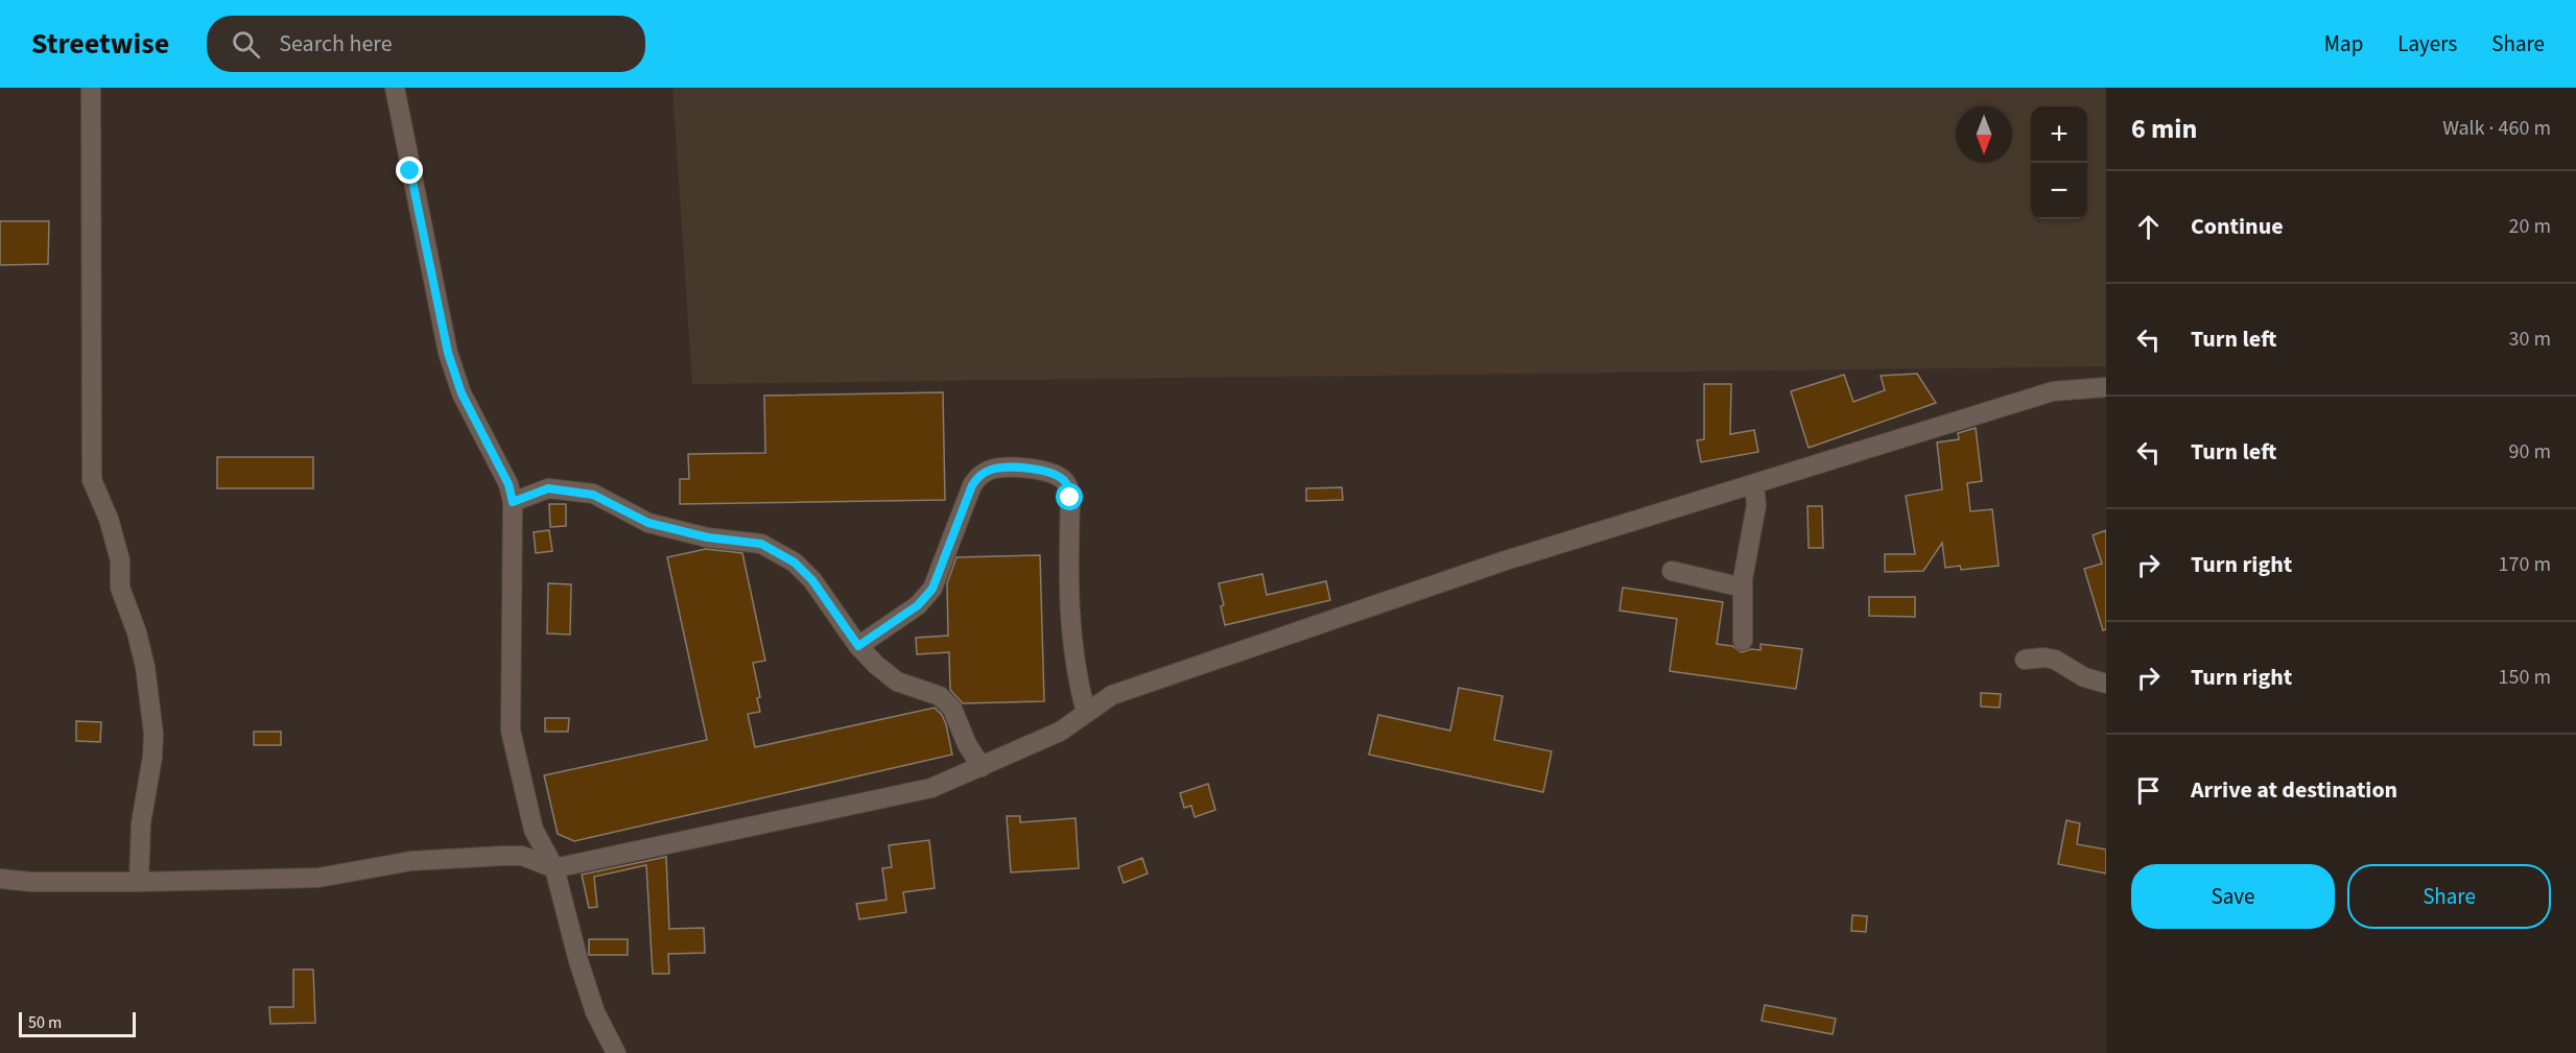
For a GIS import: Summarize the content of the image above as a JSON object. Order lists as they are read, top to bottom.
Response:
{
  "scale_bar": "50 m",
  "north": "bottom",
  "page": {
    "header": "Streetwise",
    "search": "Search here",
    "nav": ["Map", "Layers", "Share"],
    "heading": ["6 min", "Walk · 460 m"],
    "map_buttons": ["+", "−"],
    "list": [
      ["Continue", "20 m"],
      ["Turn left", "30 m"],
      ["Turn left", "90 m"],
      ["Turn right", "170 m"],
      ["Turn right", "150 m"],
      "Arrive at destination"
    ],
    "buttons": ["Save", "Share"],
    "scale": "50 m"
  }
}
